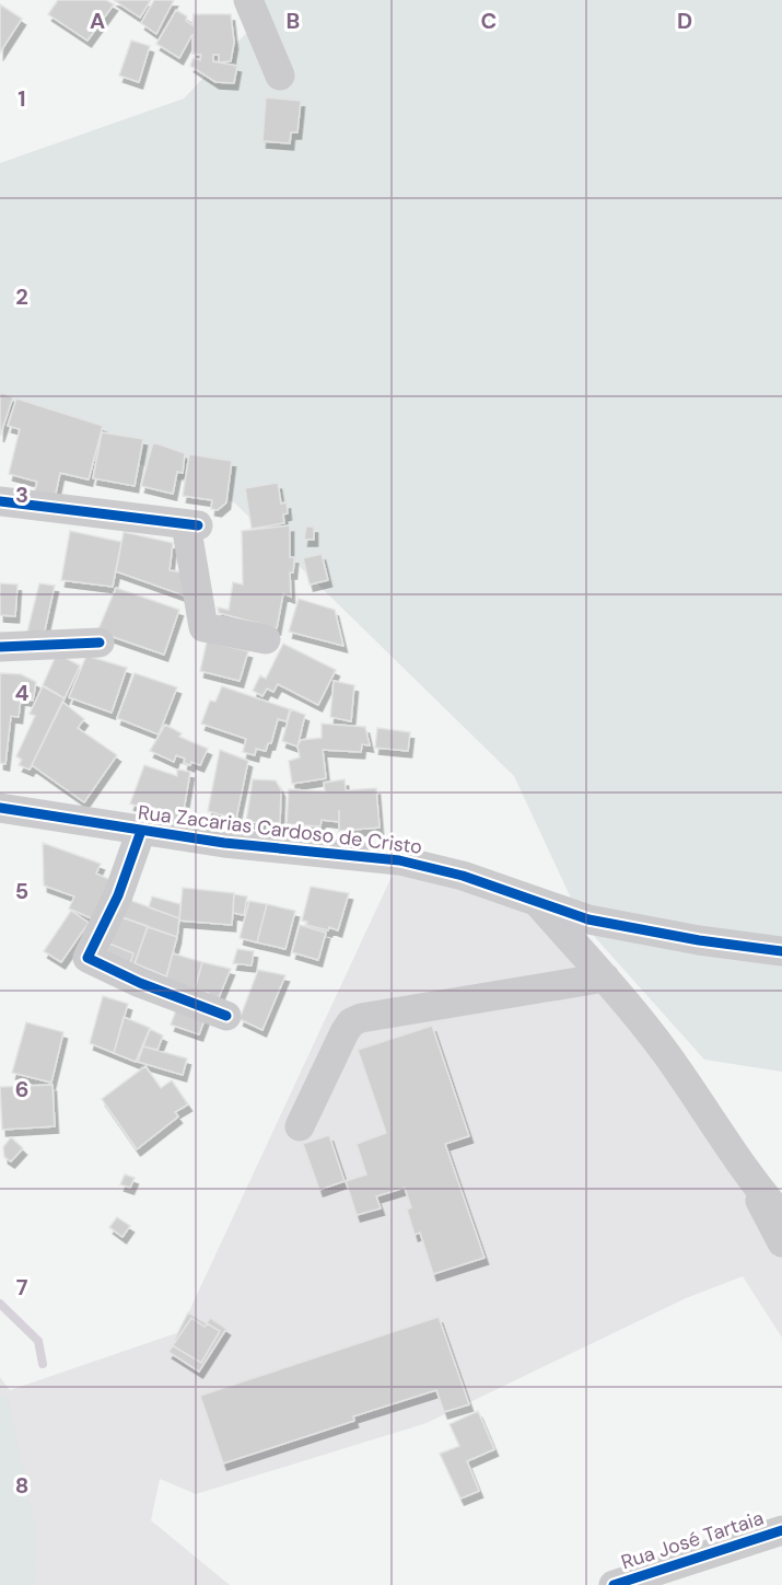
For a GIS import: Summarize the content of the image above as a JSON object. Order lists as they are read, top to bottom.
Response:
{
  "streets": {
    "street": ["Rua Zacarias Cardoso de Cristo", "Rua José Tartaia"]
  },
  "grid": {
    "columns": [
      "A",
      "B",
      "C",
      "D"
    ],
    "rows": [
      "1",
      "2",
      "3",
      "4",
      "5",
      "6",
      "7",
      "8"
    ]
  }
}
